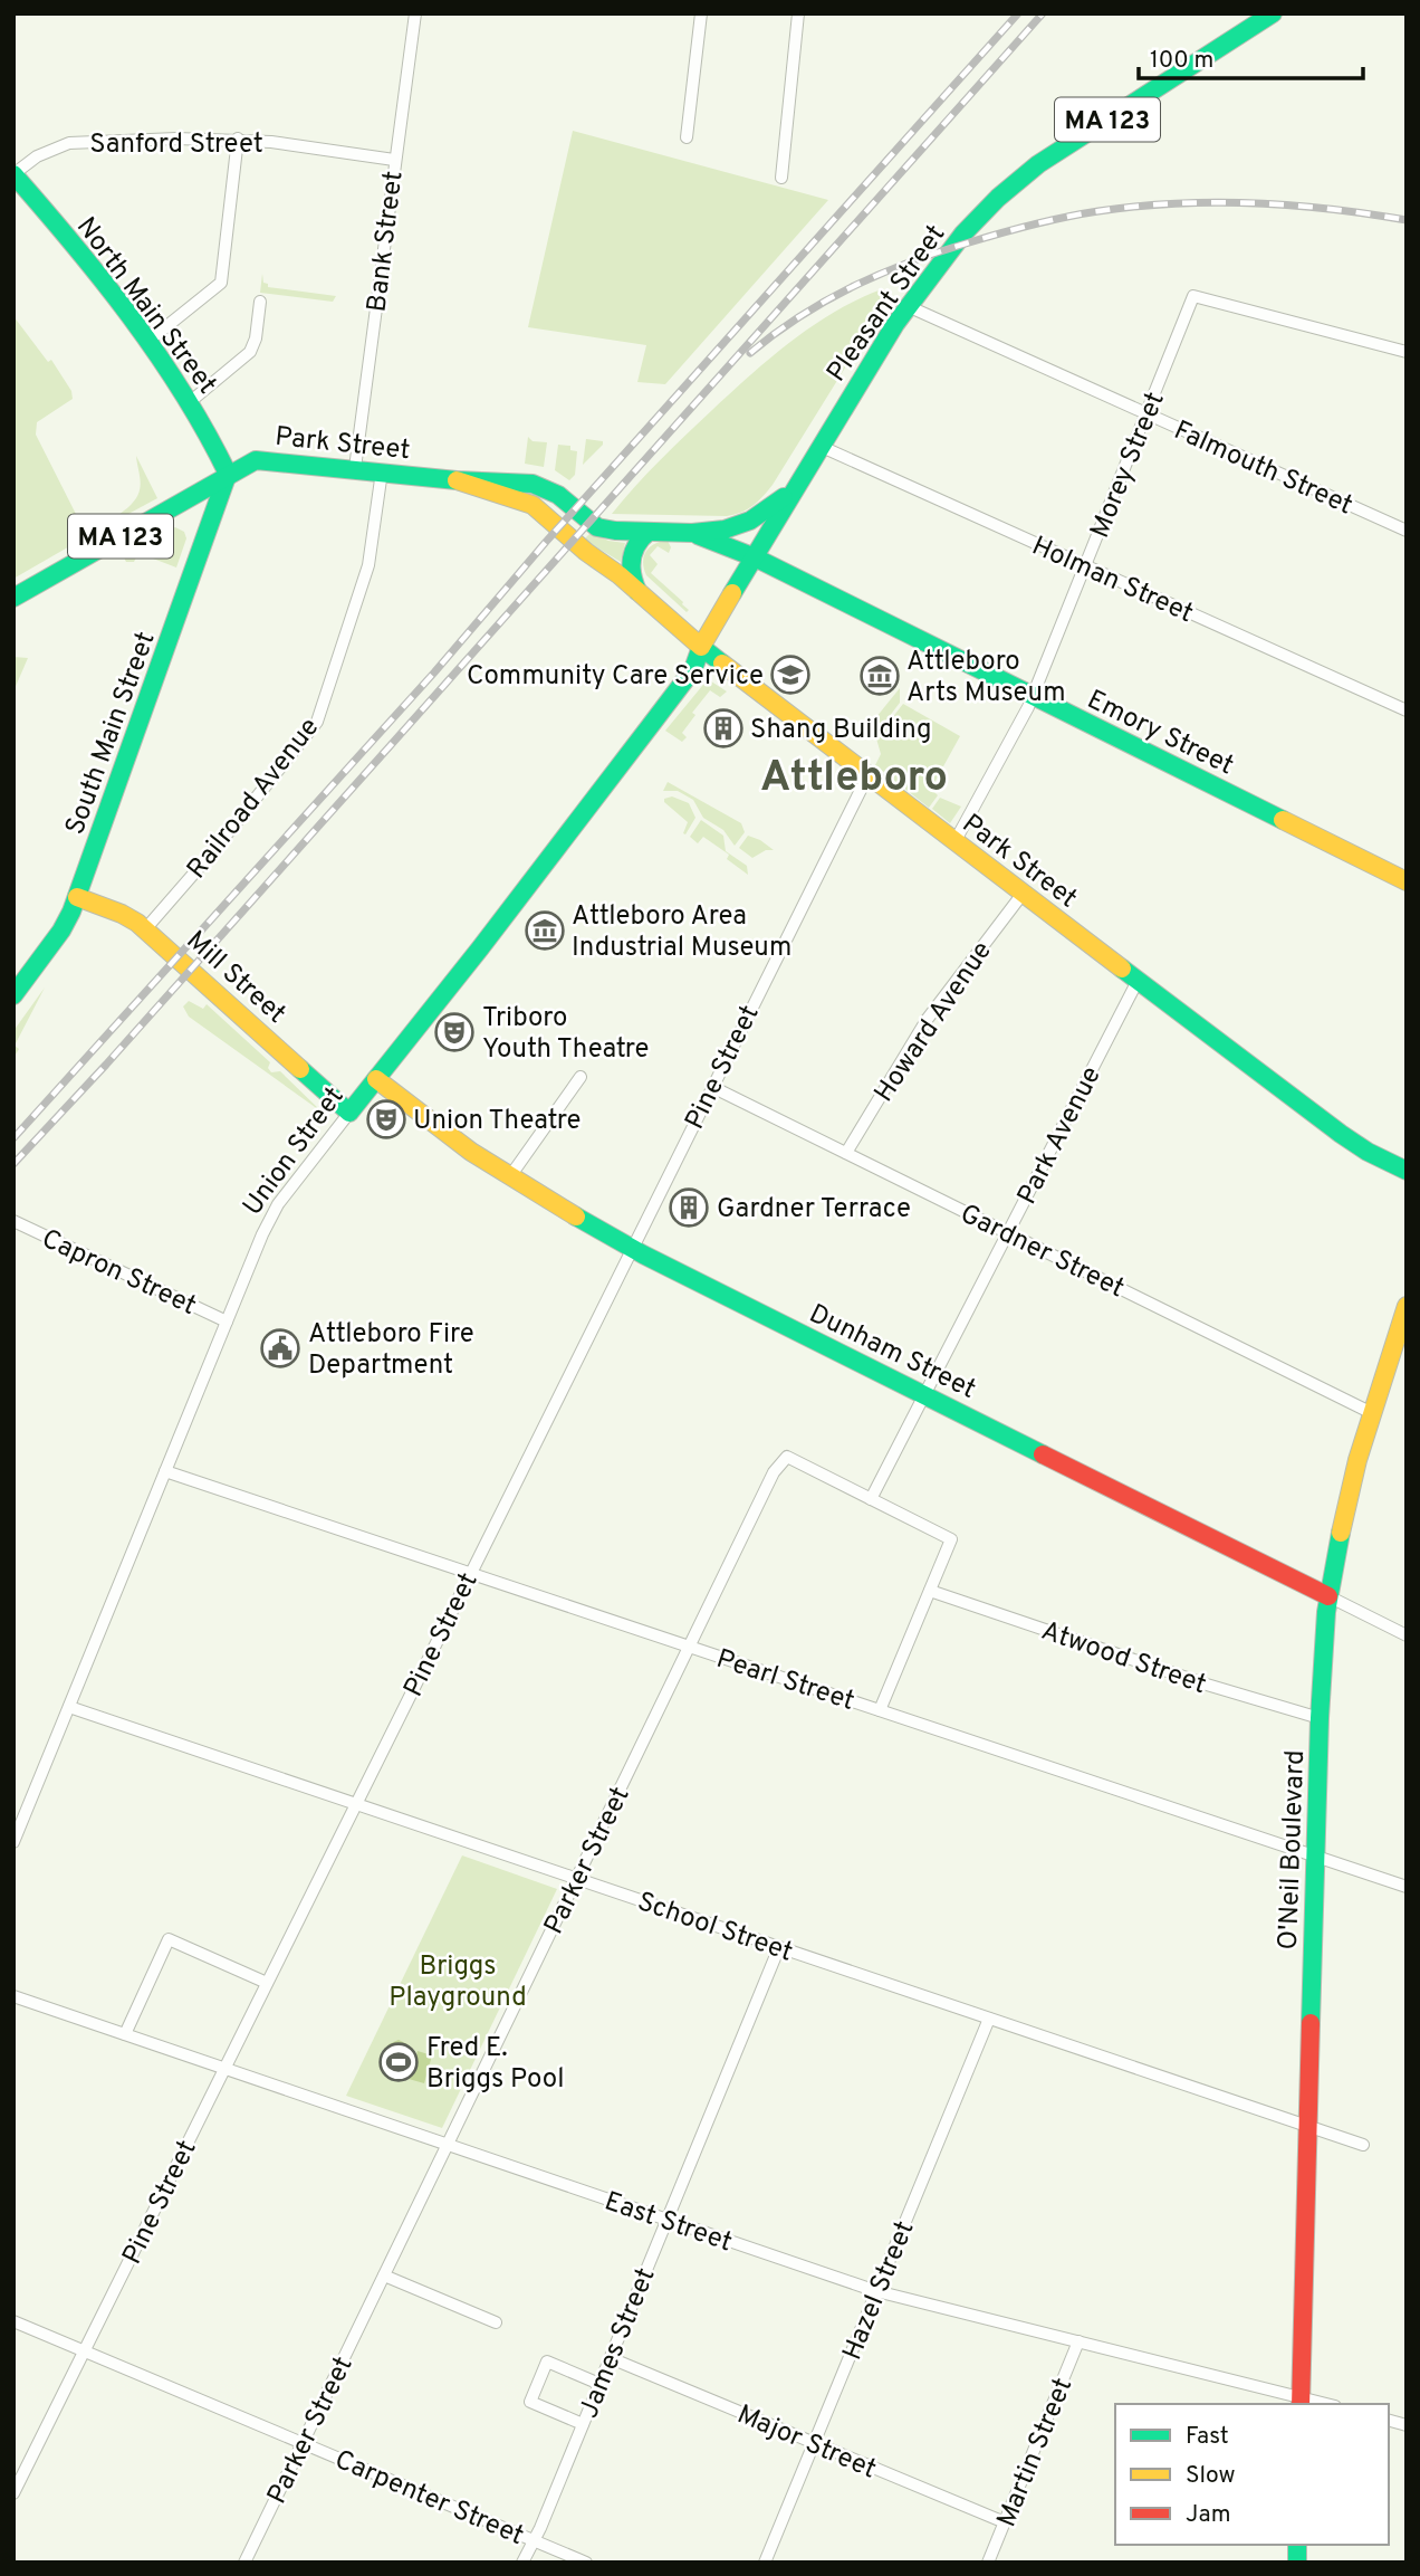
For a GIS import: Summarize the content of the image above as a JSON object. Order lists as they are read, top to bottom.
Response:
{
  "streets": {
    "main road": [
      "MA 123",
      "Pleasant Street",
      "North Main Street",
      "Park Street",
      "Emory Street",
      "South Main Street",
      "Mill Street",
      "Union Street",
      "Dunham Street",
      "O'Neil Boulevard"
    ],
    "street": [
      "Sanford Street",
      "Bank Street",
      "Morey Street",
      "Falmouth Street",
      "Holman Street",
      "Railroad Avenue",
      "Howard Avenue",
      "Pine Street",
      "Park Avenue",
      "Gardner Street",
      "Capron Street",
      "Atwood Street",
      "Pearl Street",
      "Parker Street",
      "School Street",
      "East Street",
      "Hazel Street",
      "James Street",
      "Major Street",
      "Martin Street",
      "Carpenter Street"
    ]
  },
  "crossings": [
    ["MA 123", "Pleasant Street"],
    ["MA 123", "North Main Street"],
    ["MA 123", "Park Street"],
    ["MA 123", "Emory Street"],
    ["MA 123", "South Main Street"],
    ["Sanford Street", "Bank Street"],
    ["Sanford Street", "North Main Street"],
    ["Bank Street", "Park Street"],
    ["Pleasant Street", "Park Street"],
    ["Pleasant Street", "Falmouth Street"],
    ["Pleasant Street", "Holman Street"],
    ["Pleasant Street", "Emory Street"],
    ["Pleasant Street", "Union Street"],
    ["North Main Street", "Park Street"],
    ["North Main Street", "South Main Street"],
    ["Park Street", "Morey Street"],
    ["Park Street", "Emory Street"],
    ["Park Street", "South Main Street"],
    ["Park Street", "Railroad Avenue"],
    ["Park Street", "Howard Avenue"],
    ["Park Street", "Pine Street"],
    ["Park Street", "Park Avenue"],
    ["Park Street", "Union Street"],
    ["Morey Street", "Falmouth Street"],
    ["Morey Street", "Holman Street"],
    ["Morey Street", "Emory Street"],
    ["South Main Street", "Mill Street"],
    ["Railroad Avenue", "Mill Street"],
    ["Mill Street", "Union Street"],
    ["Howard Avenue", "Gardner Street"],
    ["Pine Street", "Gardner Street"],
    ["Pine Street", "Dunham Street"],
    ["Pine Street", "Pearl Street"],
    ["Pine Street", "School Street"],
    ["Pine Street", "East Street"],
    ["Pine Street", "Carpenter Street"],
    ["Park Avenue", "Gardner Street"],
    ["Park Avenue", "Dunham Street"],
    ["Park Avenue", "Parker Street"],
    ["Union Street", "Capron Street"],
    ["Union Street", "Dunham Street"],
    ["Union Street", "Pearl Street"],
    ["Union Street", "School Street"],
    ["Gardner Street", "O'Neil Boulevard"],
    ["Dunham Street", "O'Neil Boulevard"],
    ["Atwood Street", "O'Neil Boulevard"],
    ["Pearl Street", "O'Neil Boulevard"],
    ["Pearl Street", "Parker Street"],
    ["O'Neil Boulevard", "School Street"],
    ["O'Neil Boulevard", "East Street"],
    ["Parker Street", "School Street"],
    ["Parker Street", "East Street"],
    ["Parker Street", "Carpenter Street"],
    ["School Street", "Hazel Street"],
    ["School Street", "James Street"],
    ["East Street", "Hazel Street"],
    ["East Street", "James Street"],
    ["East Street", "Martin Street"],
    ["Hazel Street", "Major Street"],
    ["James Street", "Major Street"],
    ["James Street", "Carpenter Street"],
    ["Major Street", "Martin Street"]
  ],
  "districts": ["Attleboro"],
  "parks": ["Briggs Playground"],
  "places": {
    "school or university": ["Community Care Service"],
    "museum": ["Attleboro Arts Museum", "Attleboro Area Industrial Museum"],
    "building": ["Shang Building", "Gardner Terrace"],
    "theatre": ["Triboro Youth Theatre", "Union Theatre"],
    "public building": ["Attleboro Fire Department"],
    "sports": ["Fred E. Briggs Pool"]
  },
  "legend": ["Fast", "Slow", "Jam"],
  "scale_bar": "100 m"
}
